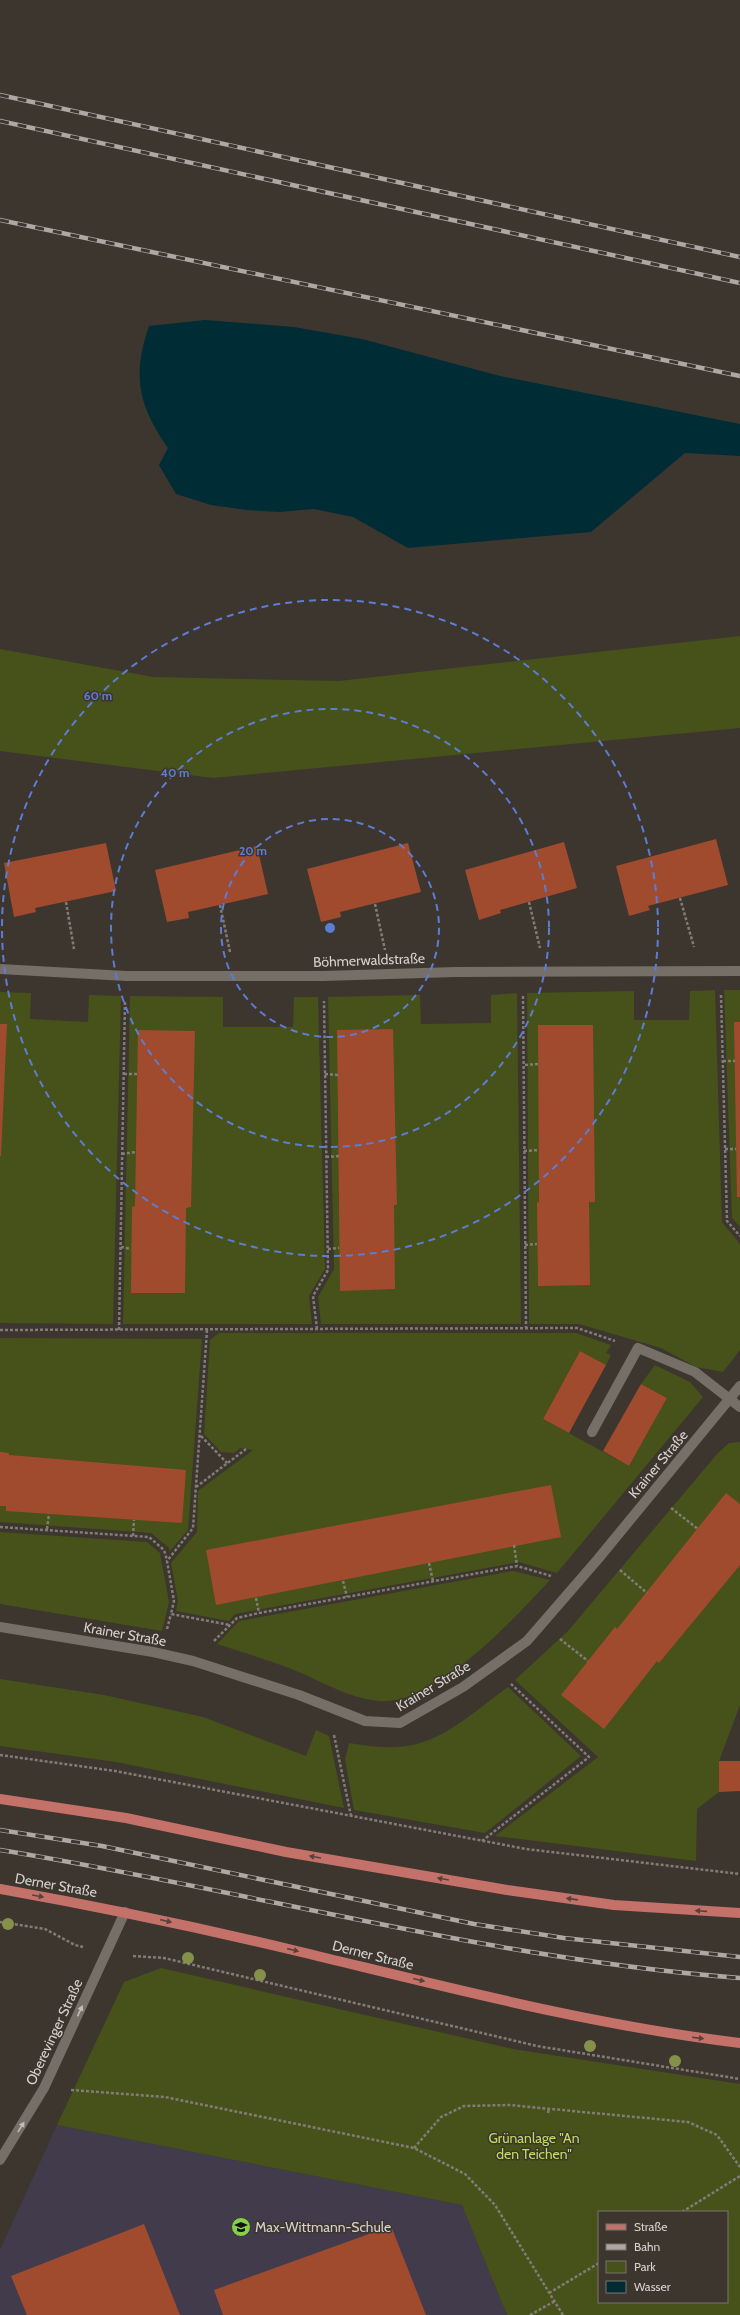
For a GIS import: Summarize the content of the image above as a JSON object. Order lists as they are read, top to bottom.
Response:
{
  "streets": {
    "main road": ["Derner Straße"],
    "street": ["Böhmerwaldstraße", "Krainer Straße", "Oberevinger Straße"]
  },
  "crossings": [
    ["Derner Straße", "Oberevinger Straße"]
  ],
  "one_way": ["Derner Straße", "Oberevinger Straße"],
  "parks": ["Grünanlage \"An den Teichen\""],
  "places": {
    "school or university": ["Max-Wittmann-Schule"]
  },
  "legend": [
    "Straße",
    "Bahn",
    "Park",
    "Wasser"
  ],
  "rings": ["60 m", "40 m", "20 m"]
}
